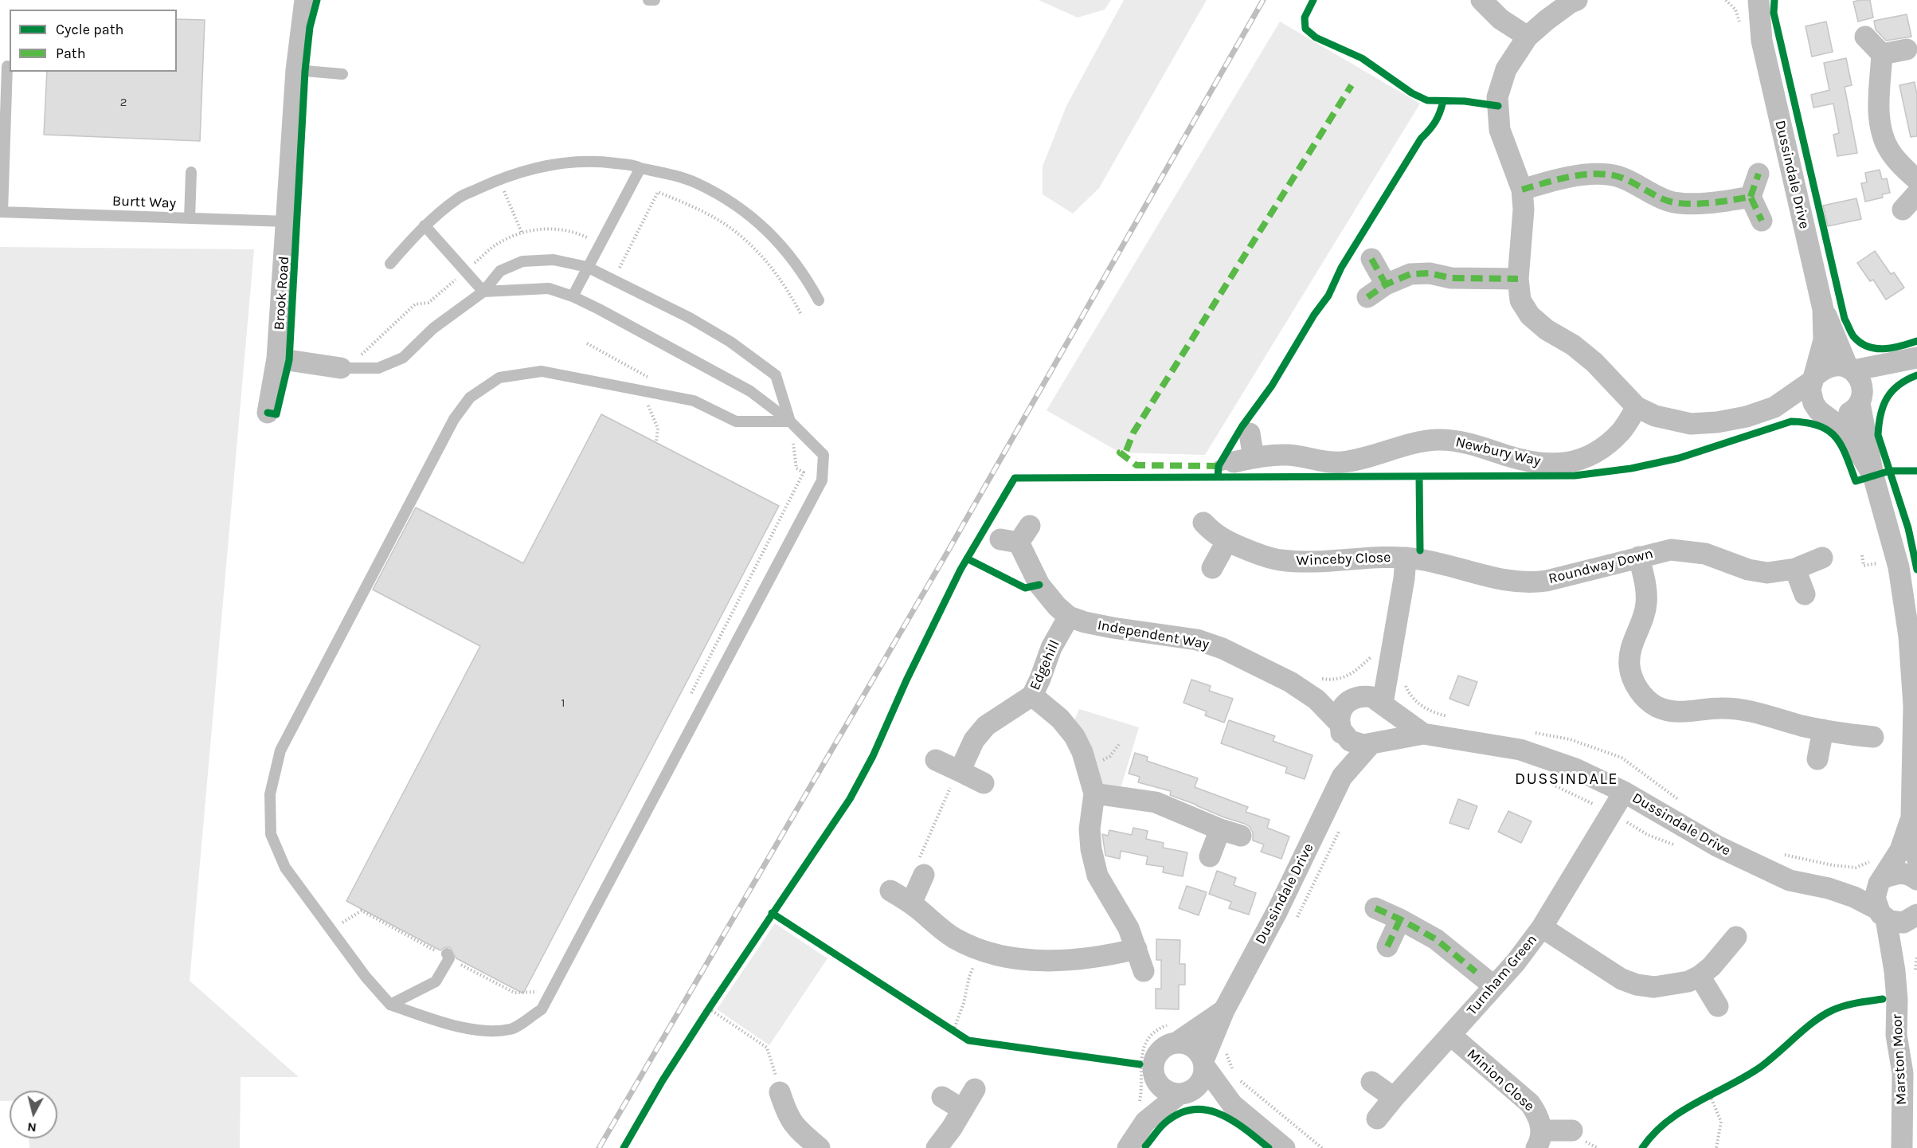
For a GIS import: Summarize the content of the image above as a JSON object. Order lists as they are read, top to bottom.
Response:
{
  "streets": {
    "street": [
      "Dussindale Drive",
      "Brook Road",
      "Newbury Way",
      "Winceby Close",
      "Roundway Down",
      "Independent Way",
      "Edgehill",
      "Turnham Green",
      "Marston Moor",
      "Minion Close"
    ],
    "lane": ["Burtt Way"]
  },
  "crossings": [
    ["Dussindale Drive", "Independent Way"],
    ["Dussindale Drive", "Turnham Green"],
    ["Dussindale Drive", "Marston Moor"],
    ["Burtt Way", "Brook Road"],
    ["Winceby Close", "Roundway Down"],
    ["Independent Way", "Edgehill"],
    ["Turnham Green", "Minion Close"]
  ],
  "districts": ["DUSSINDALE"],
  "house_numbers": ["2", "1"],
  "legend": ["Cycle path", "Path"],
  "north": "bottom"
}
